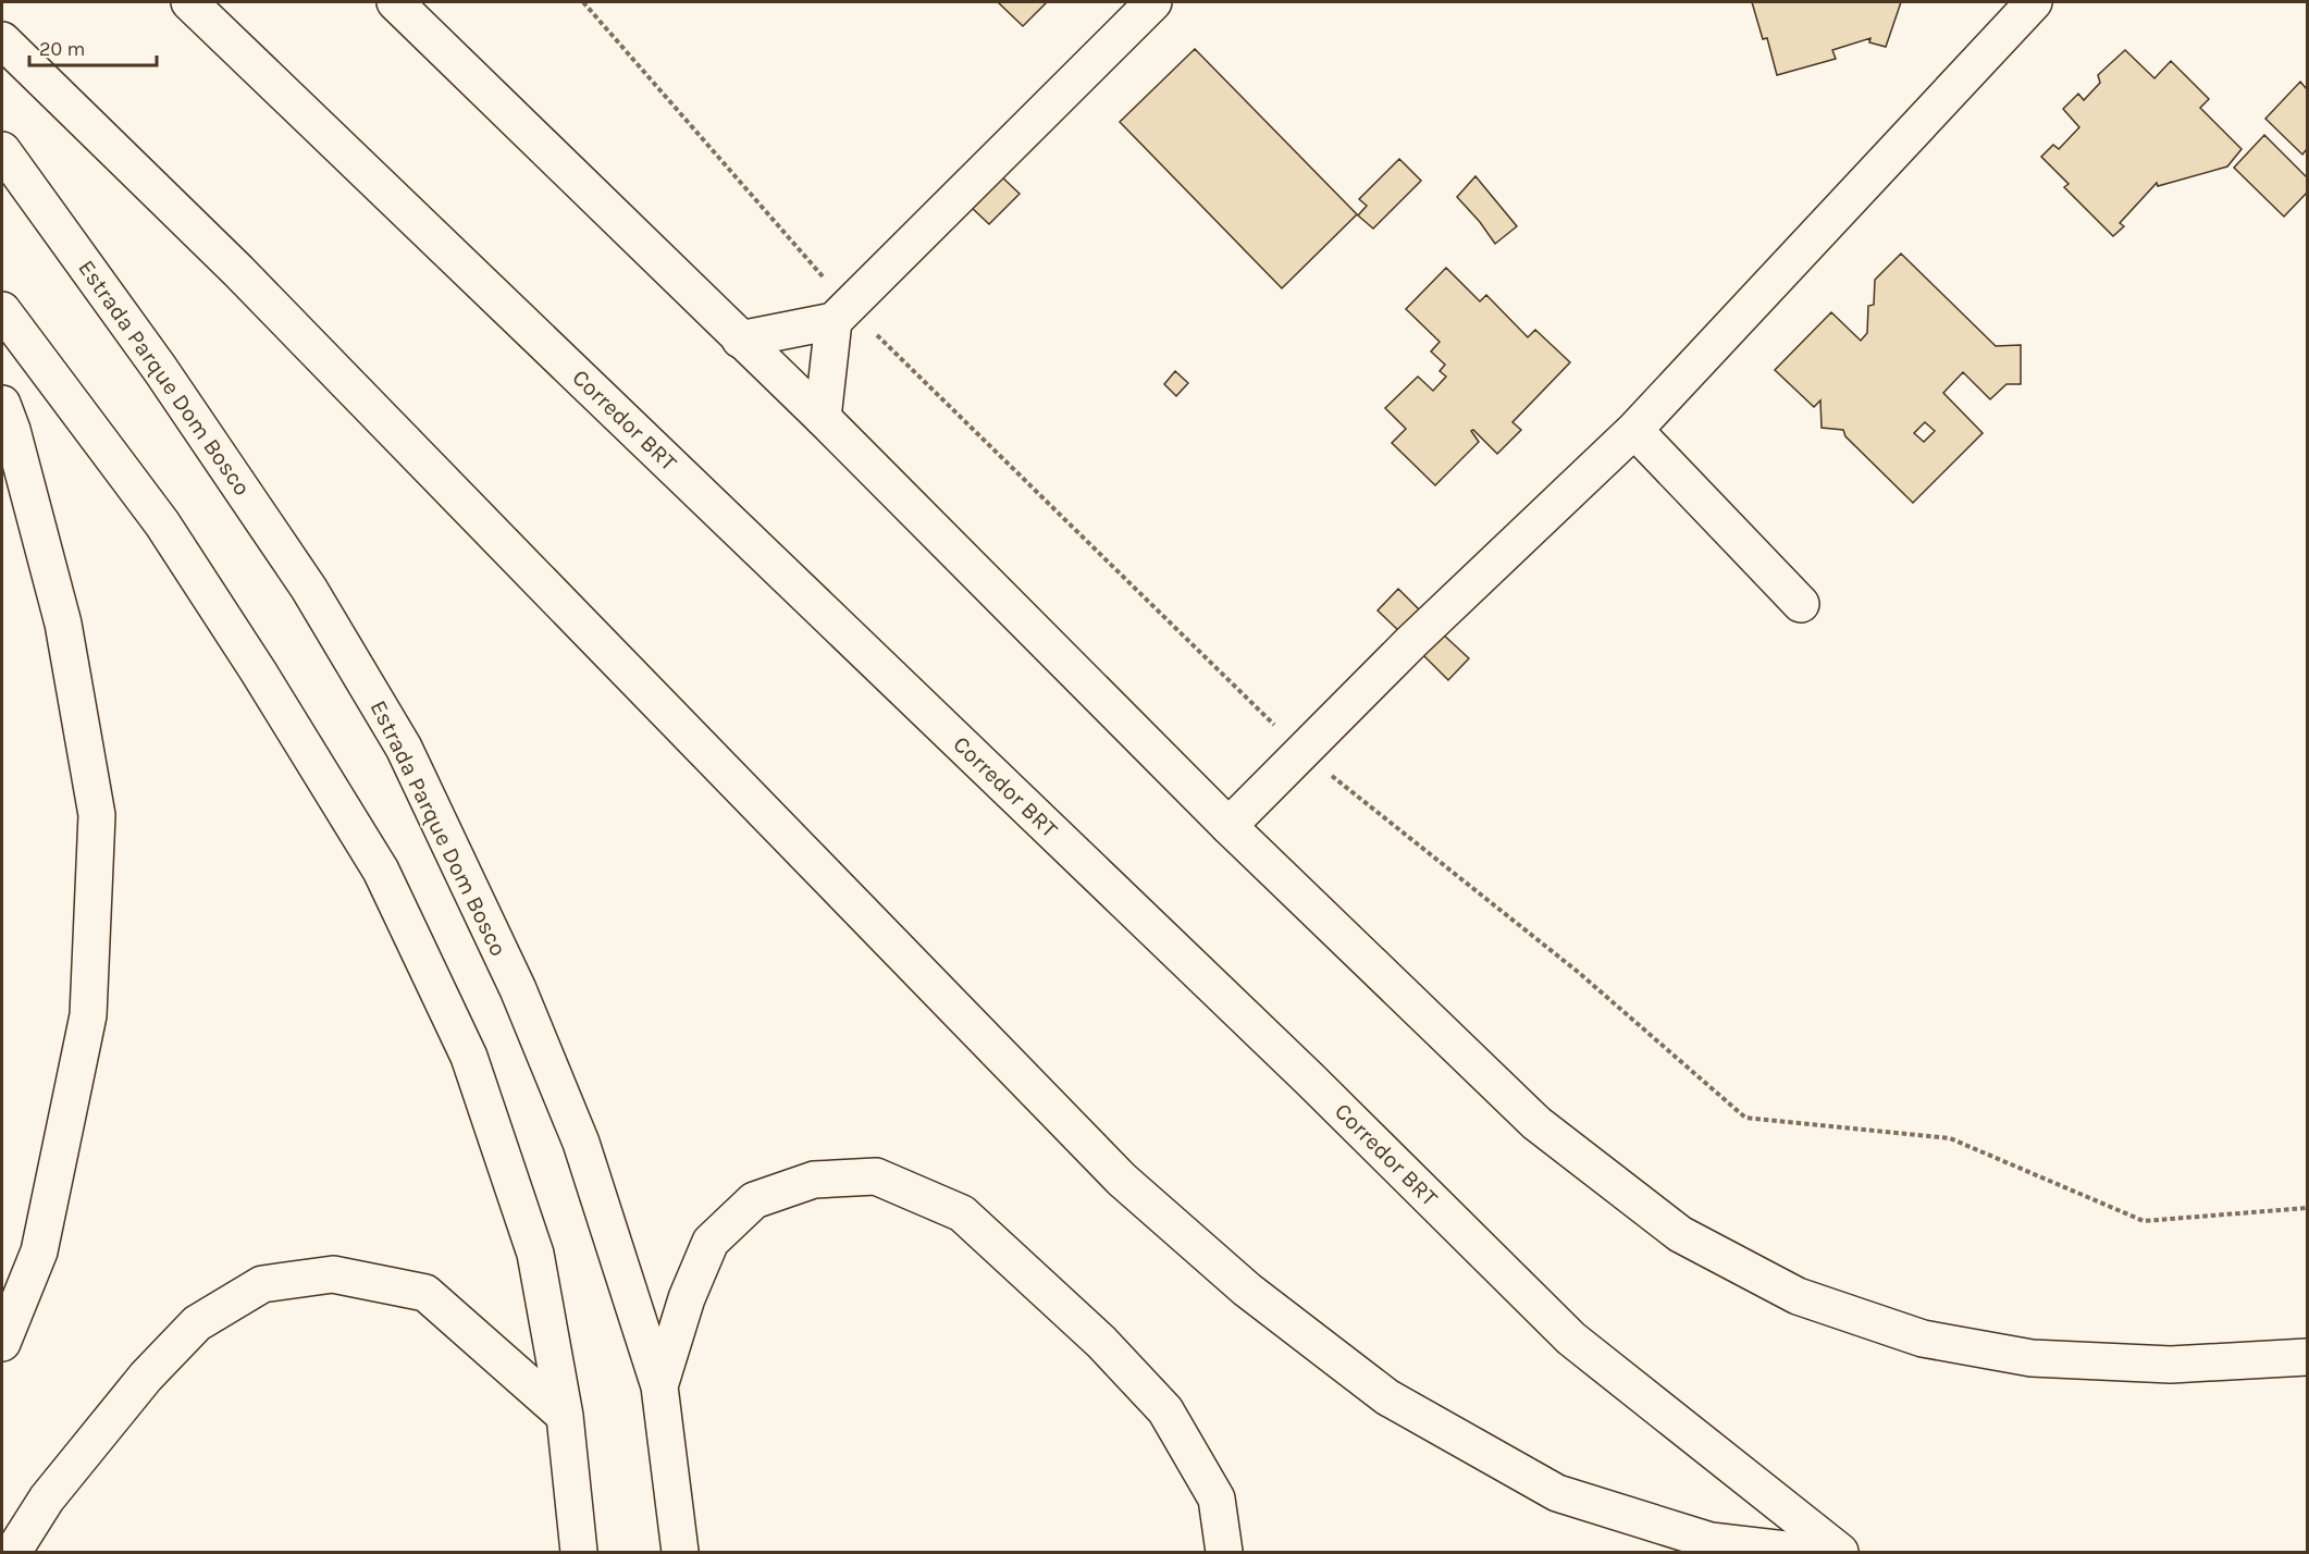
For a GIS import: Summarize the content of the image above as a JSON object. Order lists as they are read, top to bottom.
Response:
{
  "streets": {
    "main road": ["Estrada Parque Dom Bosco", "Corredor BRT"]
  },
  "scale_bar": "20 m"
}
